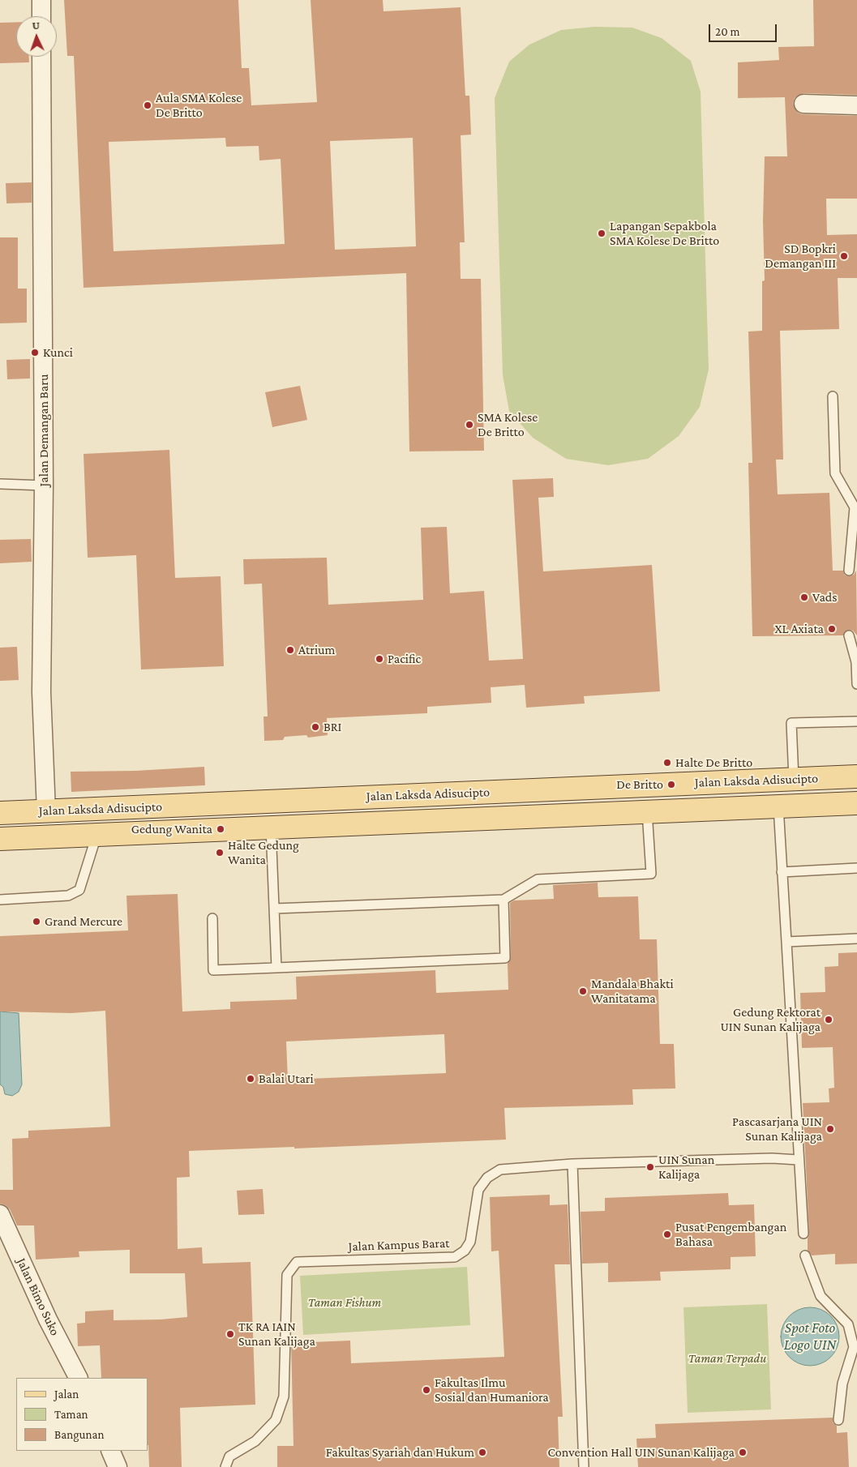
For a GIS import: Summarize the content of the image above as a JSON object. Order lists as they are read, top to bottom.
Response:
{
  "streets": {
    "main road": ["Jalan Laksda Adisucipto"],
    "street": ["Jalan Demangan Baru", "Jalan Bimo Suko"],
    "lane": ["Jalan Kampus Barat"]
  },
  "crossings": [
    ["Jalan Demangan Baru", "Jalan Laksda Adisucipto"]
  ],
  "water": ["Spot Foto Logo UIN"],
  "parks": ["Taman Fishum", "Taman Terpadu"],
  "places": [
    "Aula SMA Kolese De Britto",
    "Lapangan Sepakbola SMA Kolese De Britto",
    "SD Bopkri Demangan III",
    "Kunci",
    "SMA Kolese De Britto",
    "Vads",
    "XL Axiata",
    "Atrium",
    "Pacific",
    "BRI",
    "Halte De Britto",
    "De Britto",
    "Gedung Wanita",
    "Halte Gedung Wanita",
    "Grand Mercure",
    "Mandala Bhakti Wanitatama",
    "Gedung Rektorat UIN Sunan Kalijaga",
    "Balai Utari",
    "Pascasarjana UIN Sunan Kalijaga",
    "UIN Sunan Kalijaga",
    "Pusat Pengembangan Bahasa",
    "TK RA IAIN Sunan Kalijaga",
    "Fakultas Ilmu Sosial dan Humaniora",
    "Fakultas Syariah dan Hukum",
    "Convention Hall UIN Sunan Kalijaga"
  ],
  "legend": ["Jalan", "Taman", "Bangunan"],
  "scale_bar": "20 m",
  "north": "top"
}
